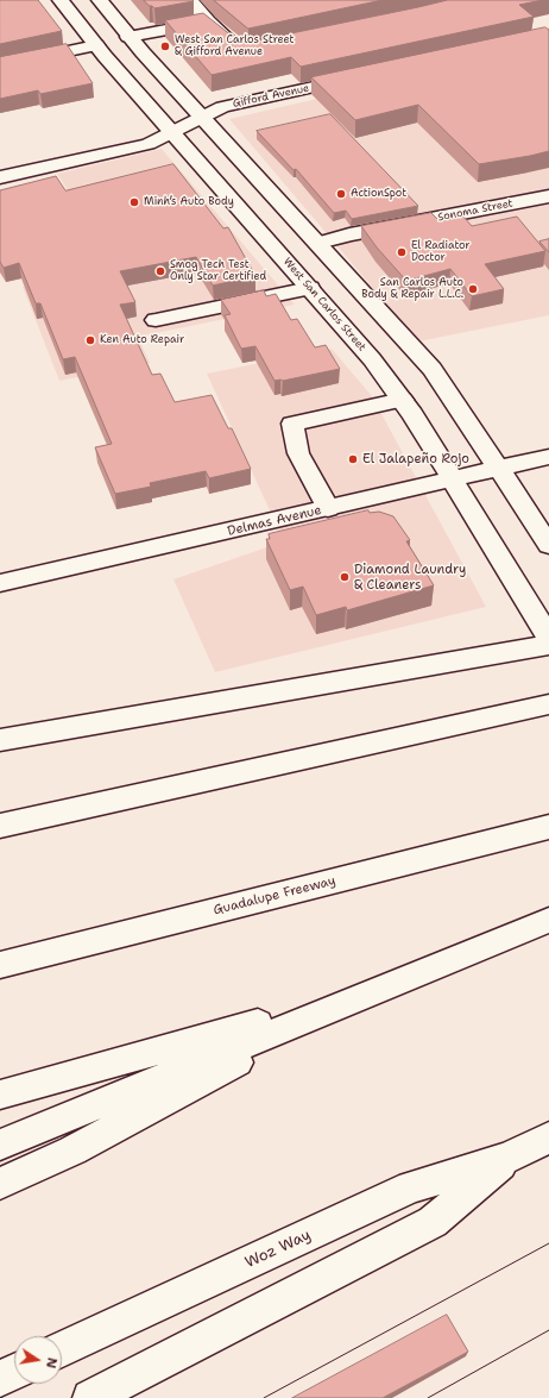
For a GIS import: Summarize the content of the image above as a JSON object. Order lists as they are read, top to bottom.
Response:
{
  "streets": {
    "main road": [
      "Gifford Avenue",
      "Sonoma Street",
      "West San Carlos Street",
      "Delmas Avenue",
      "Guadalupe Freeway",
      "Woz Way"
    ]
  },
  "crossings": [
    ["Gifford Avenue", "West San Carlos Street"],
    ["West San Carlos Street", "Delmas Avenue"]
  ],
  "places": [
    "West San Carlos Street & Gifford Avenue",
    "ActionSpot",
    "Minh’s Auto Body",
    "El Radiator Doctor",
    "Smog Tech Test Only Star Certified",
    "San Carlos Auto Body & Repair L.L.C.",
    "Ken Auto Repair",
    "El Jalapeño Rojo",
    "Diamond Laundry & Cleaners"
  ],
  "north": "right"
}
